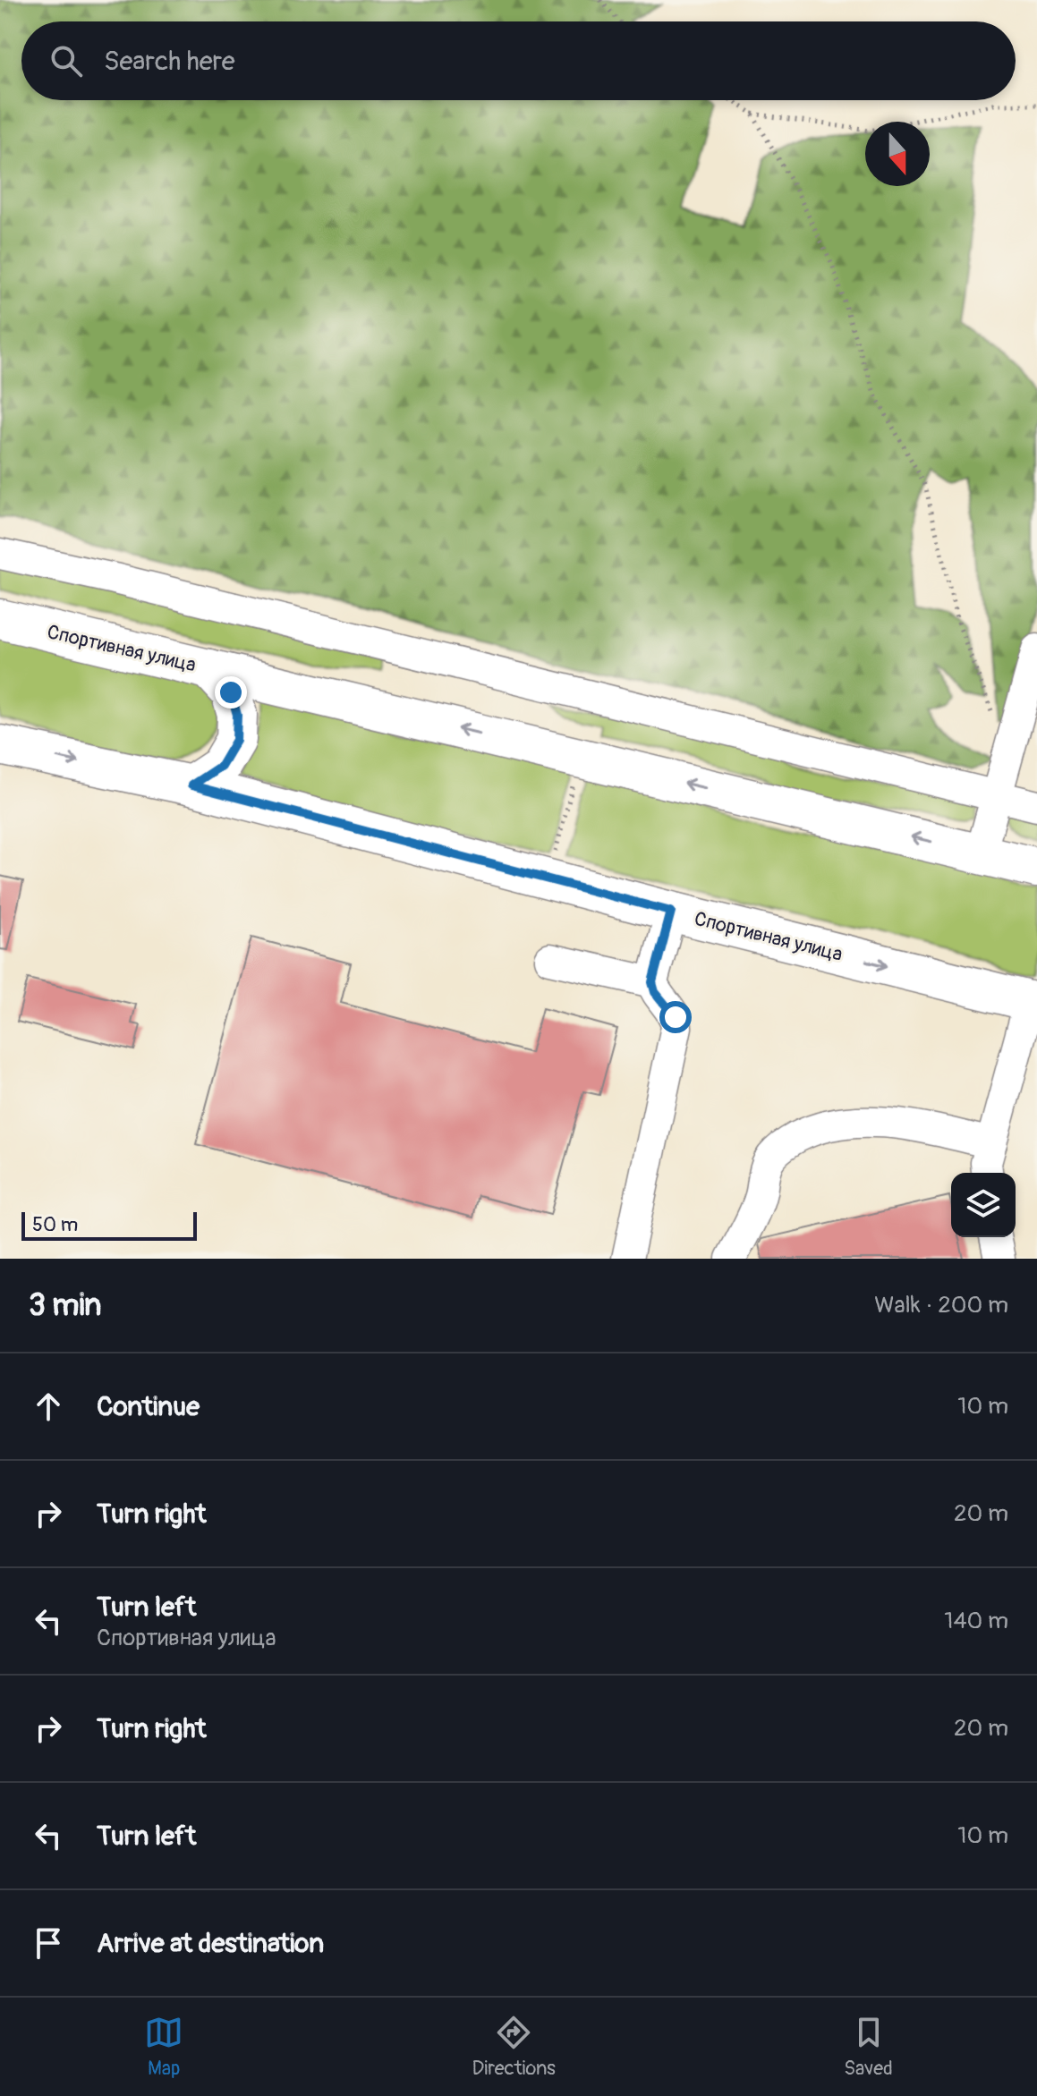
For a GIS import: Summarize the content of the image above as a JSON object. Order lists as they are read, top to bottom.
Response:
{
  "streets": {
    "main road": ["Спортивная улица"]
  },
  "scale_bar": "50 m",
  "north": "bottom",
  "page": {
    "search": "Search here",
    "scale": "50 m",
    "heading": ["3 min", "Walk · 200 m"],
    "list": [
      ["Continue", "10 m"],
      ["Turn right", "20 m"],
      ["Turn left", "Спортивная улица", "140 m"],
      ["Turn right", "20 m"],
      ["Turn left", "10 m"],
      "Arrive at destination"
    ],
    "nav": ["Map", "Directions", "Saved"]
  }
}
